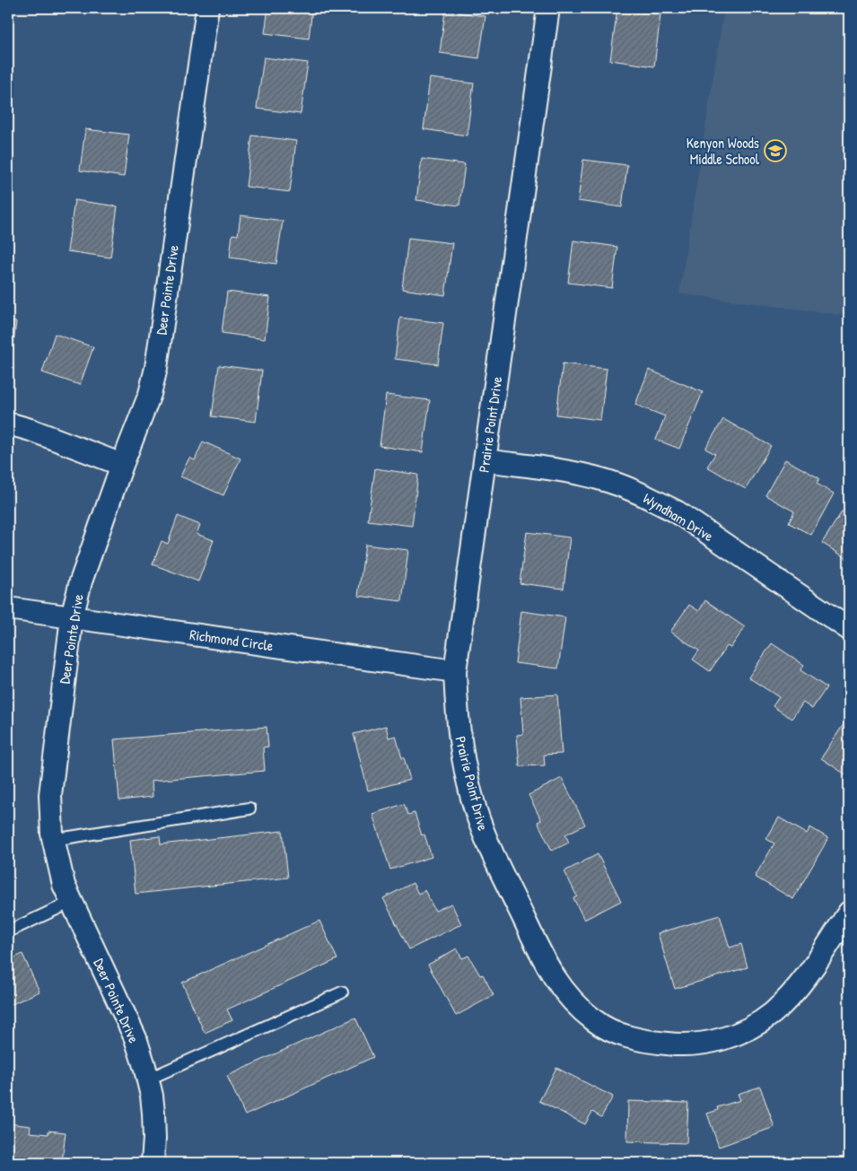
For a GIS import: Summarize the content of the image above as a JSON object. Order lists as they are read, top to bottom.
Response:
{
  "streets": {
    "street": [
      "Deer Pointe Drive",
      "Prairie Point Drive",
      "Wyndham Drive",
      "Richmond Circle"
    ]
  },
  "crossings": [
    ["Deer Pointe Drive", "Richmond Circle"],
    ["Prairie Point Drive", "Wyndham Drive"],
    ["Prairie Point Drive", "Richmond Circle"]
  ],
  "places": {
    "school or university": ["Kenyon Woods Middle School"]
  }
}
